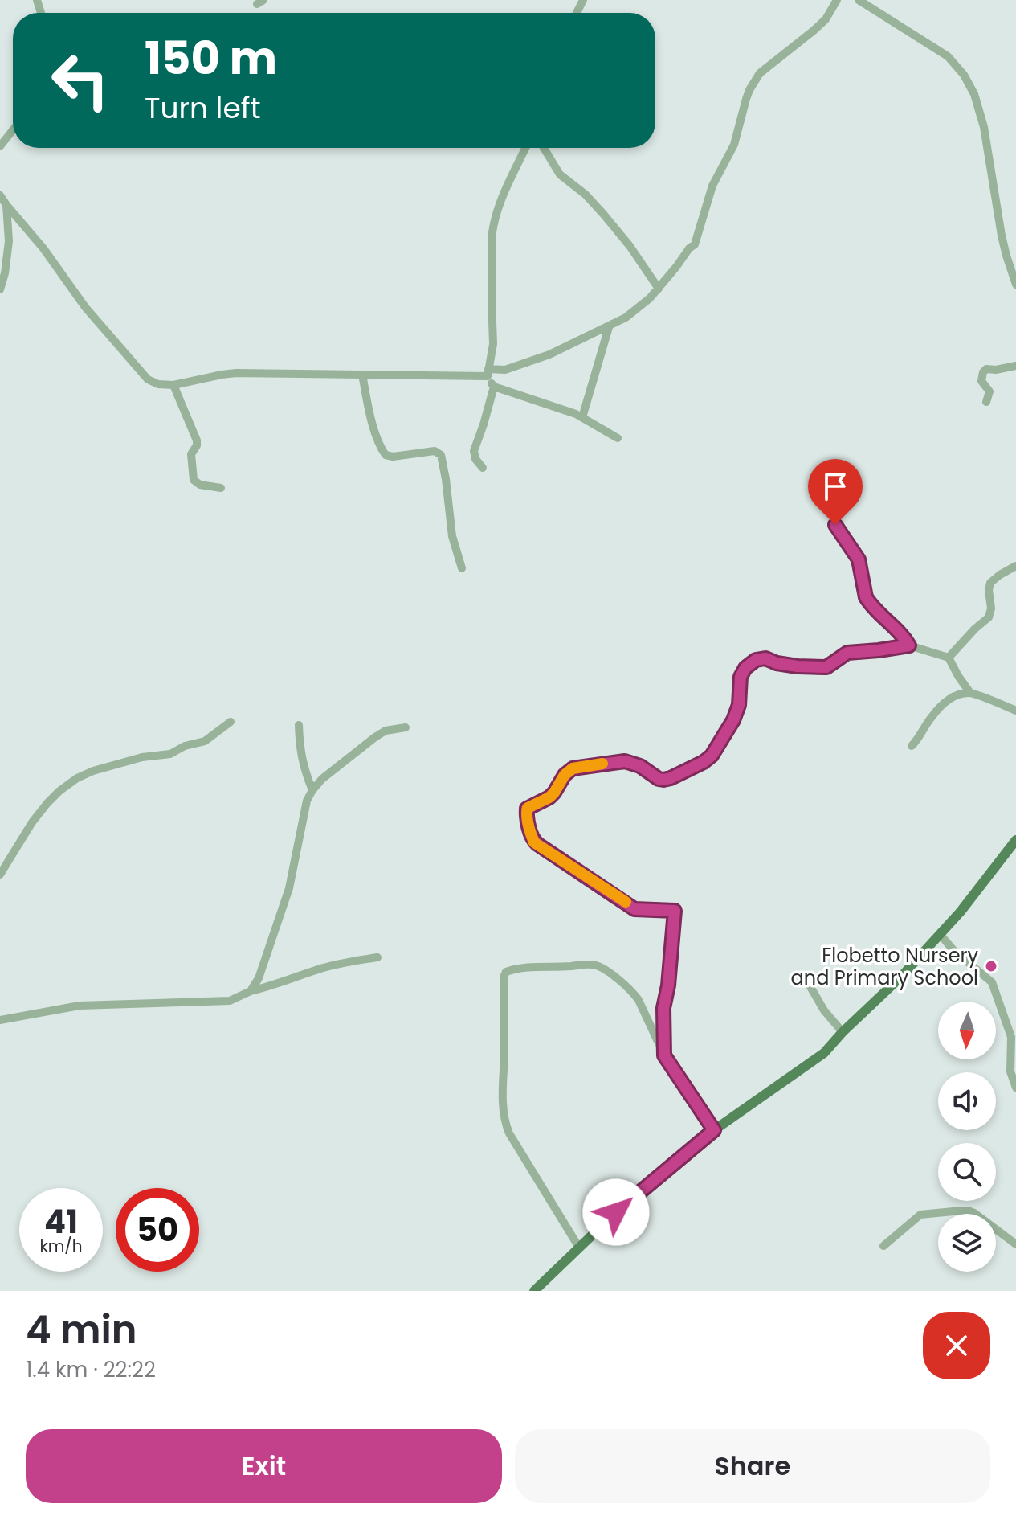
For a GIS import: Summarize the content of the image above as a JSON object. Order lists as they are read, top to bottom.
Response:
{
  "places": ["Flobetto Nursery and Primary School"],
  "north": "bottom",
  "page": {
    "turn": ["150 m", "Turn left"],
    "speed": "41 km/h",
    "limit": "50",
    "heading": ["4 min", "1.4 km · 22:22"],
    "buttons": ["Exit", "Share"]
  }
}
